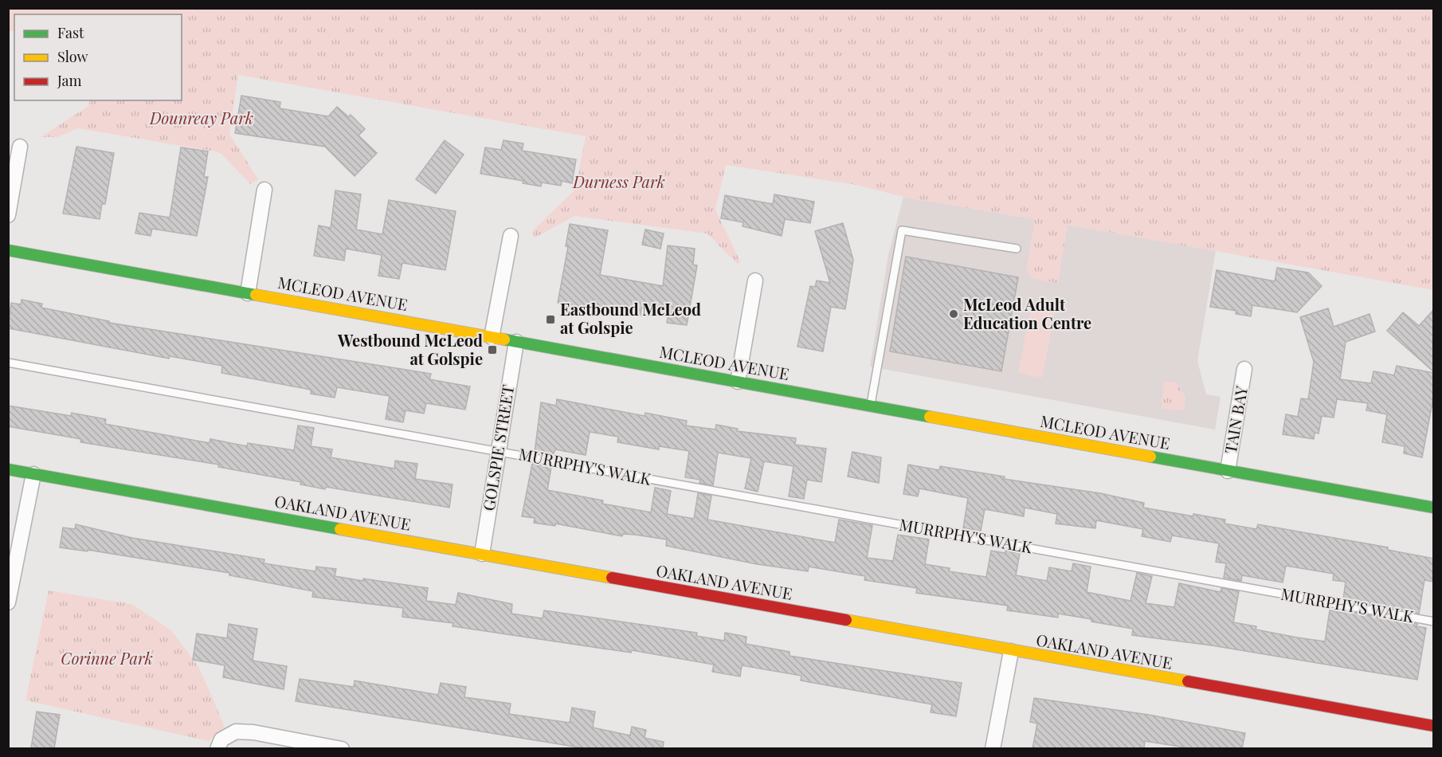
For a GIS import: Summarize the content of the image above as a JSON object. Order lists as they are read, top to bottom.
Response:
{
  "streets": {
    "street": [
      "MCLEOD AVENUE",
      "TAIN BAY",
      "GOLSPIE STREET",
      "OAKLAND AVENUE"
    ],
    "lane": ["MURRPHY'S WALK"]
  },
  "crossings": [
    ["MCLEOD AVENUE", "TAIN BAY"],
    ["MCLEOD AVENUE", "GOLSPIE STREET"],
    ["GOLSPIE STREET", "MURRPHY'S WALK"],
    ["GOLSPIE STREET", "OAKLAND AVENUE"]
  ],
  "parks": ["Dounreay Park", "Durness Park", "Corinne Park"],
  "places": {
    "other": ["McLeod Adult Education Centre"],
    "transit": ["Eastbound McLeod at Golspie", "Westbound McLeod at Golspie"]
  },
  "legend": ["Fast", "Slow", "Jam"]
}
